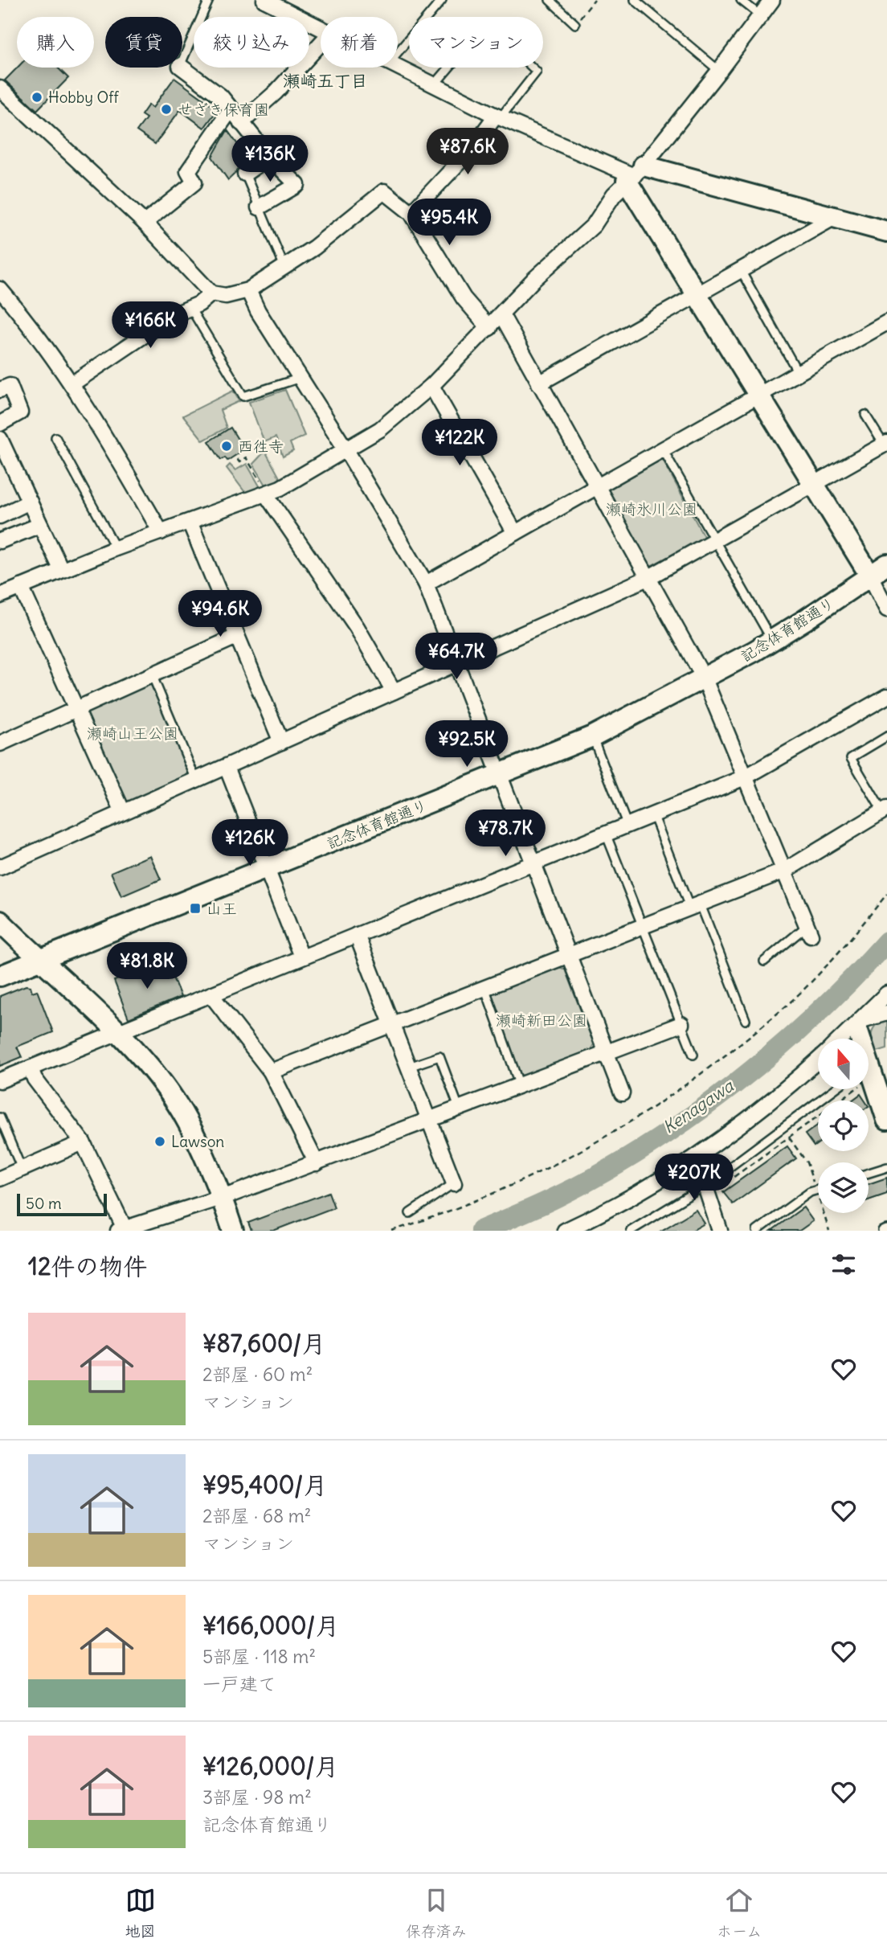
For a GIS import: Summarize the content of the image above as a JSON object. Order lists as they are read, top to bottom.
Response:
{
  "streets": {
    "street": ["記念体育館通り"]
  },
  "districts": ["瀬崎五丁目"],
  "water": ["Kenagawa"],
  "parks": ["瀬崎氷川公園", "瀬崎山王公園", "瀬崎新田公園"],
  "places": {
    "other": [
      "Hobby Off",
      "せざき保育園",
      "西徃寺",
      "Lawson"
    ],
    "transit": ["山王"]
  },
  "scale_bar": "50 m",
  "north": "top",
  "page": {
    "chip": [
      "購入",
      "賃貸",
      "絞り込み",
      "新着",
      "マンション"
    ],
    "price": [
      "¥87.6K",
      "¥136K",
      "¥95.4K",
      "¥166K",
      "¥122K",
      "¥94.6K",
      "¥64.7K",
      "¥92.5K",
      "¥78.7K",
      "¥126K",
      "¥81.8K",
      "¥207K"
    ],
    "scale": "50 m",
    "heading": "12件の物件",
    "list": [
      {
        "name": "¥87,600/月",
        "note": "2部屋 · 60 m² · マンション"
      },
      {
        "name": "¥95,400/月",
        "note": "2部屋 · 68 m² · マンション"
      },
      {
        "name": "¥166,000/月",
        "note": "5部屋 · 118 m² · 一戸建て"
      },
      {
        "name": "¥126,000/月",
        "note": "3部屋 · 98 m² · 記念体育館通り"
      }
    ],
    "tabs": ["地図", "保存済み", "ホーム"]
  }
}
